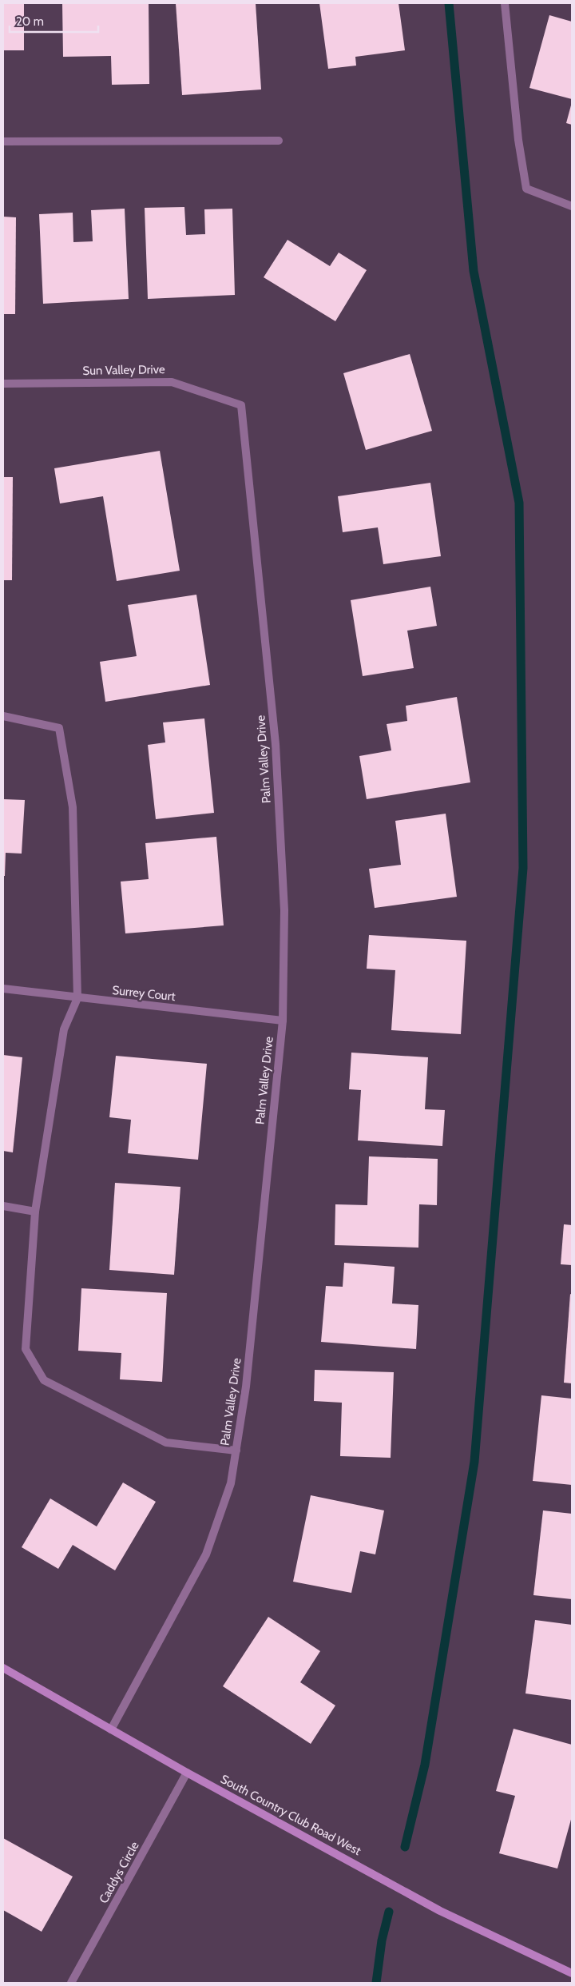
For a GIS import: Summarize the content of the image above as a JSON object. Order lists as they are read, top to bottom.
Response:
{
  "streets": {
    "street": [
      "Sun Valley Drive",
      "Palm Valley Drive",
      "Surrey Court",
      "South Country Club Road West",
      "Caddys Circle"
    ]
  },
  "crossings": [
    ["Sun Valley Drive", "Palm Valley Drive"],
    ["Palm Valley Drive", "Surrey Court"],
    ["Palm Valley Drive", "South Country Club Road West"],
    ["South Country Club Road West", "Caddys Circle"]
  ],
  "scale_bar": "20 m"
}
